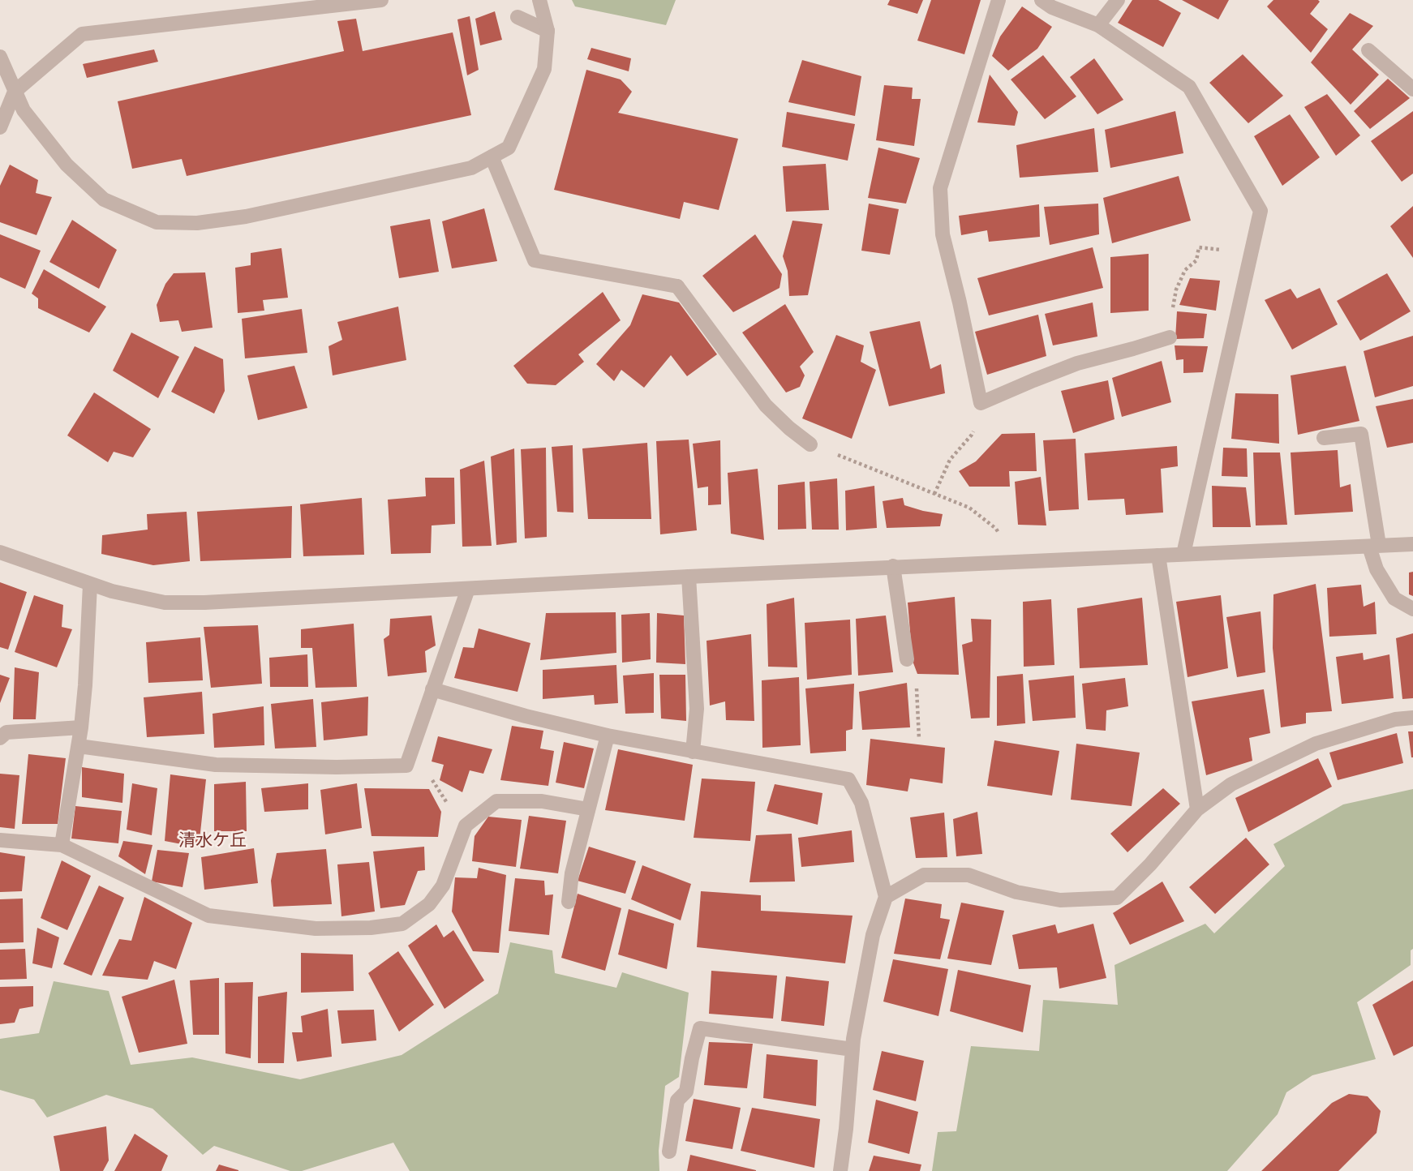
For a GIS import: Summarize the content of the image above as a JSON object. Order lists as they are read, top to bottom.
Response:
{
  "districts": ["清水ケ丘"]
}
